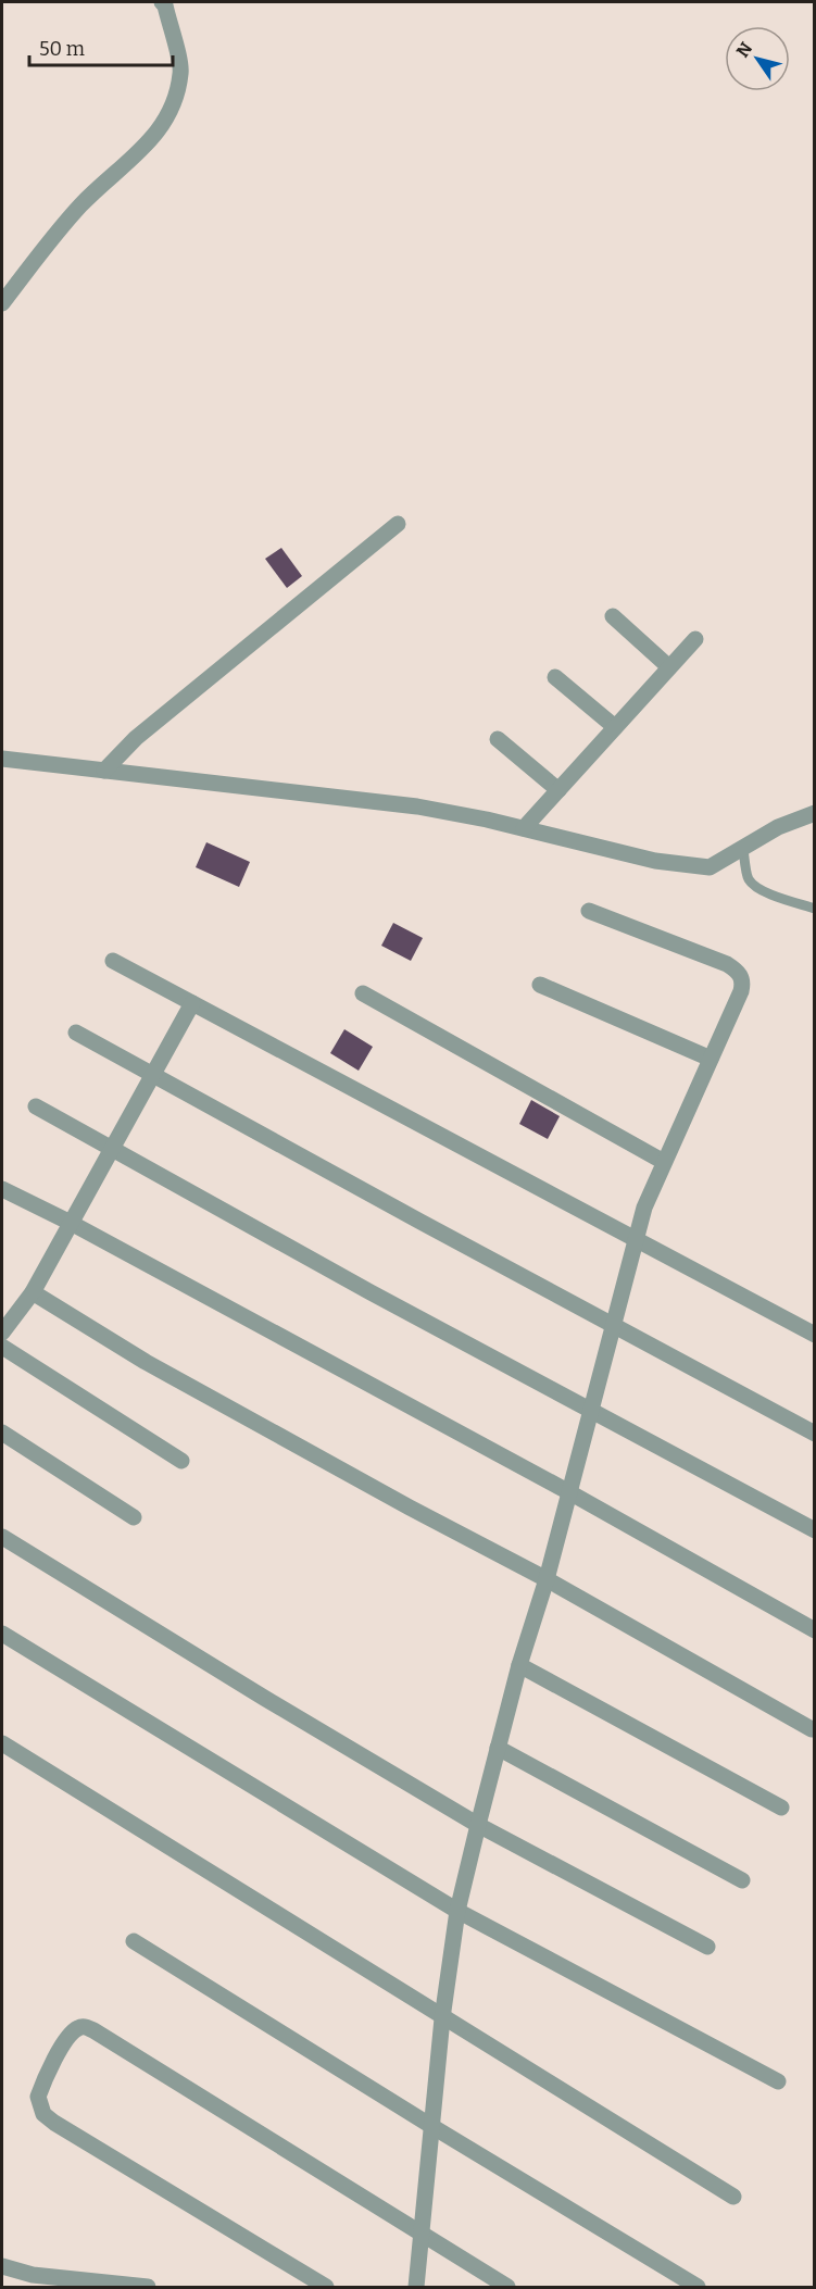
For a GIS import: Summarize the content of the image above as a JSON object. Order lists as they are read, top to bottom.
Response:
{
  "scale_bar": "50 m",
  "north": "top left"
}
